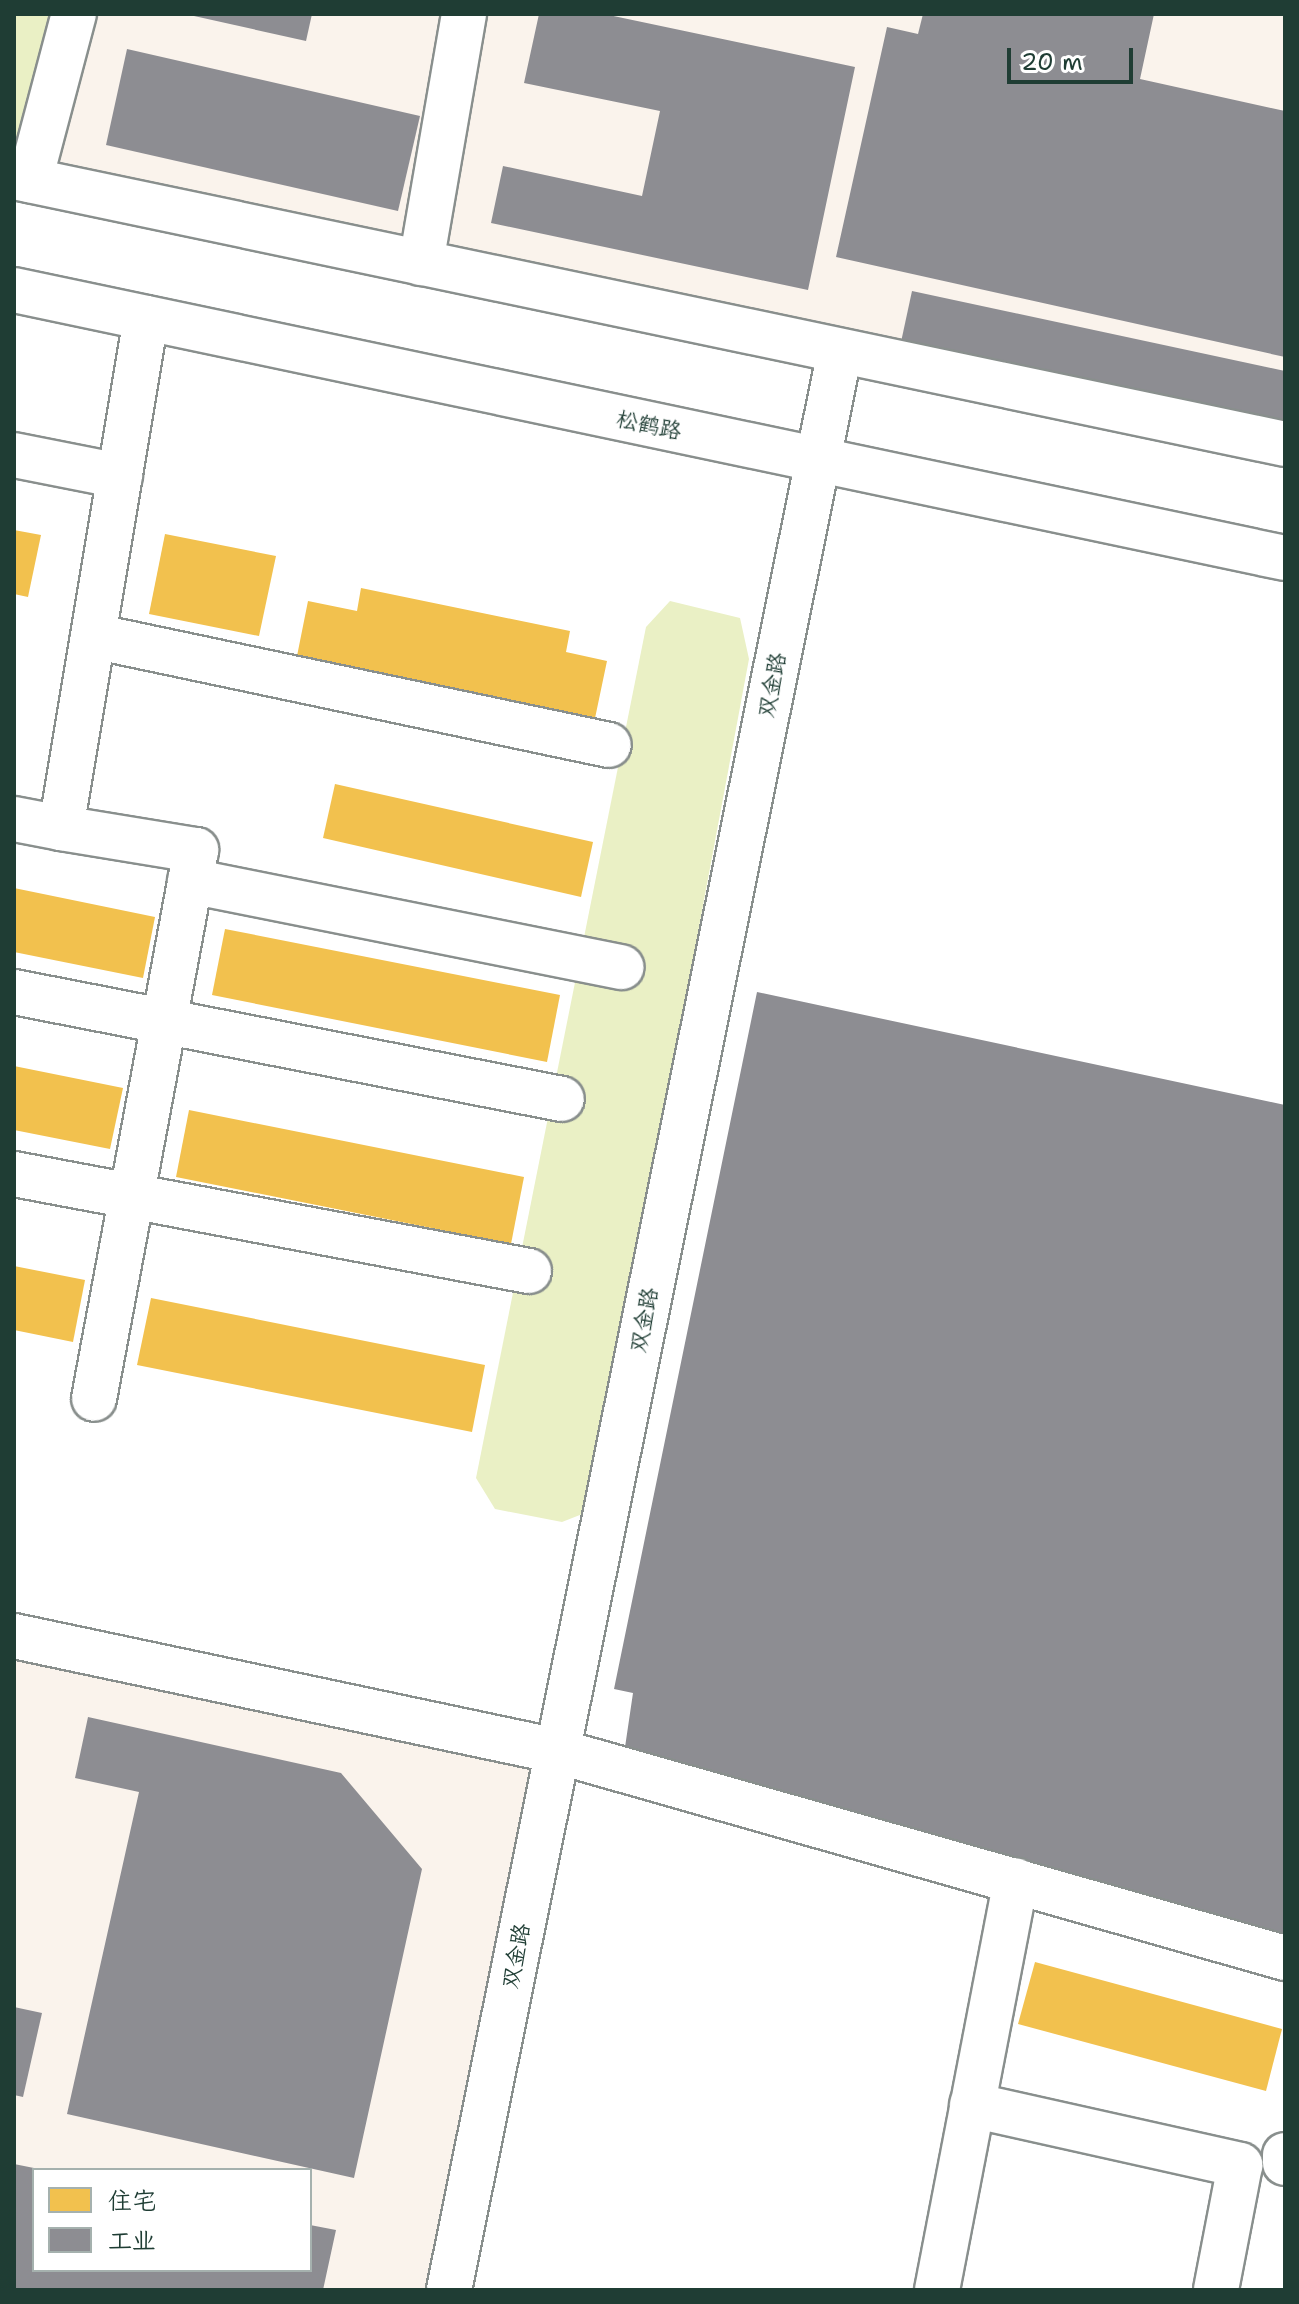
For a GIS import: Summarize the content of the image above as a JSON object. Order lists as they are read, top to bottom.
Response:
{
  "streets": {
    "street": ["松鹤路", "双金路"]
  },
  "crossings": [
    ["松鹤路", "双金路"]
  ],
  "legend": ["住宅", "工业"],
  "scale_bar": "20 m"
}
